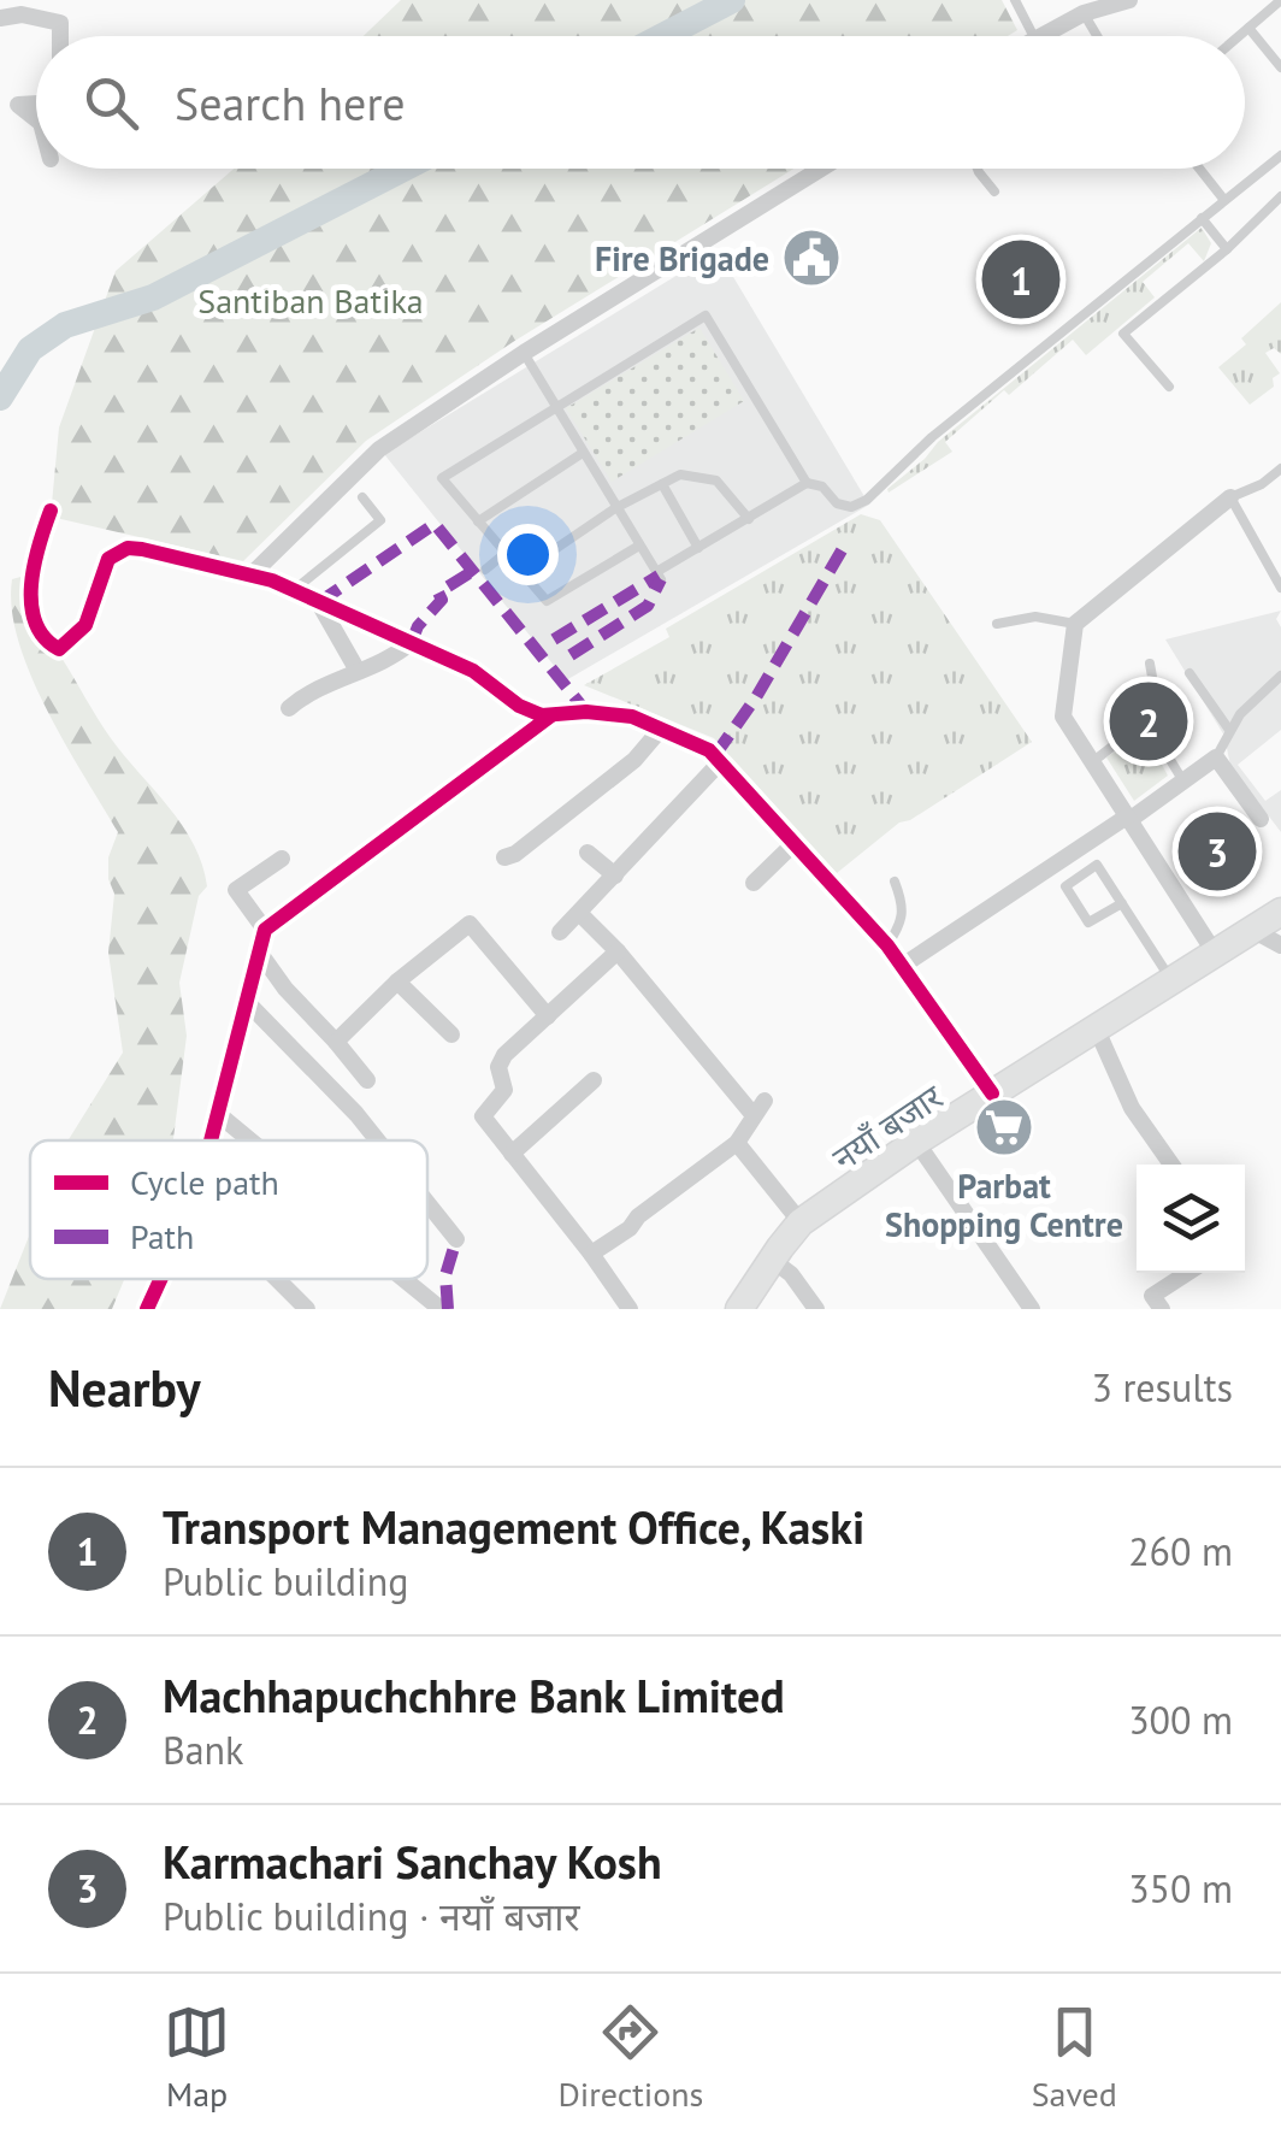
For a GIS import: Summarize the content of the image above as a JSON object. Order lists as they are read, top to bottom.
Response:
{
  "streets": {
    "main road": ["नयाँ बजार"]
  },
  "parks": ["Santiban Batika"],
  "places": {
    "public building": ["Fire Brigade"],
    "supermarket": ["Parbat Shopping Centre"]
  },
  "legend": ["Cycle path", "Path"],
  "page": {
    "search": "Search here",
    "pins": ["1", "2", "3"],
    "heading": ["Nearby", "3 results"],
    "list": [
      {
        "mark": "1",
        "name": "Transport Management Office, Kaski",
        "note": "Public building",
        "value": "260 m"
      },
      {
        "mark": "2",
        "name": "Machhapuchchhre Bank Limited",
        "note": "Bank",
        "value": "300 m"
      },
      {
        "mark": "3",
        "name": "Karmachari Sanchay Kosh",
        "note": "Public building · नयाँ बजार",
        "value": "350 m"
      }
    ],
    "nav": ["Map", "Directions", "Saved"]
  }
}
